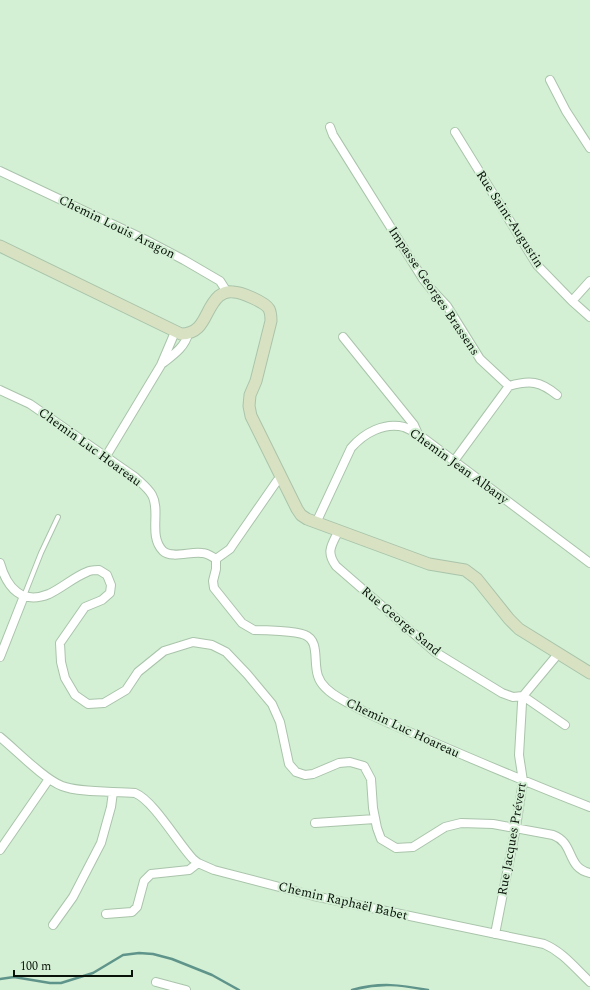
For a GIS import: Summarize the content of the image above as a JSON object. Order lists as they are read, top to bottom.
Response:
{
  "streets": {
    "street": [
      "Rue Saint-Augustin",
      "Chemin Louis Aragon",
      "Impasse Georges Brassens",
      "Chemin Luc Hoareau",
      "Chemin Jean Albany",
      "Rue George Sand",
      "Rue Jacques Prévert",
      "Chemin Raphaël Babet"
    ]
  },
  "crossings": [
    ["Chemin Luc Hoareau", "Rue Jacques Prévert"],
    ["Rue George Sand", "Rue Jacques Prévert"],
    ["Rue Jacques Prévert", "Chemin Raphaël Babet"]
  ],
  "scale_bar": "100 m"
}
